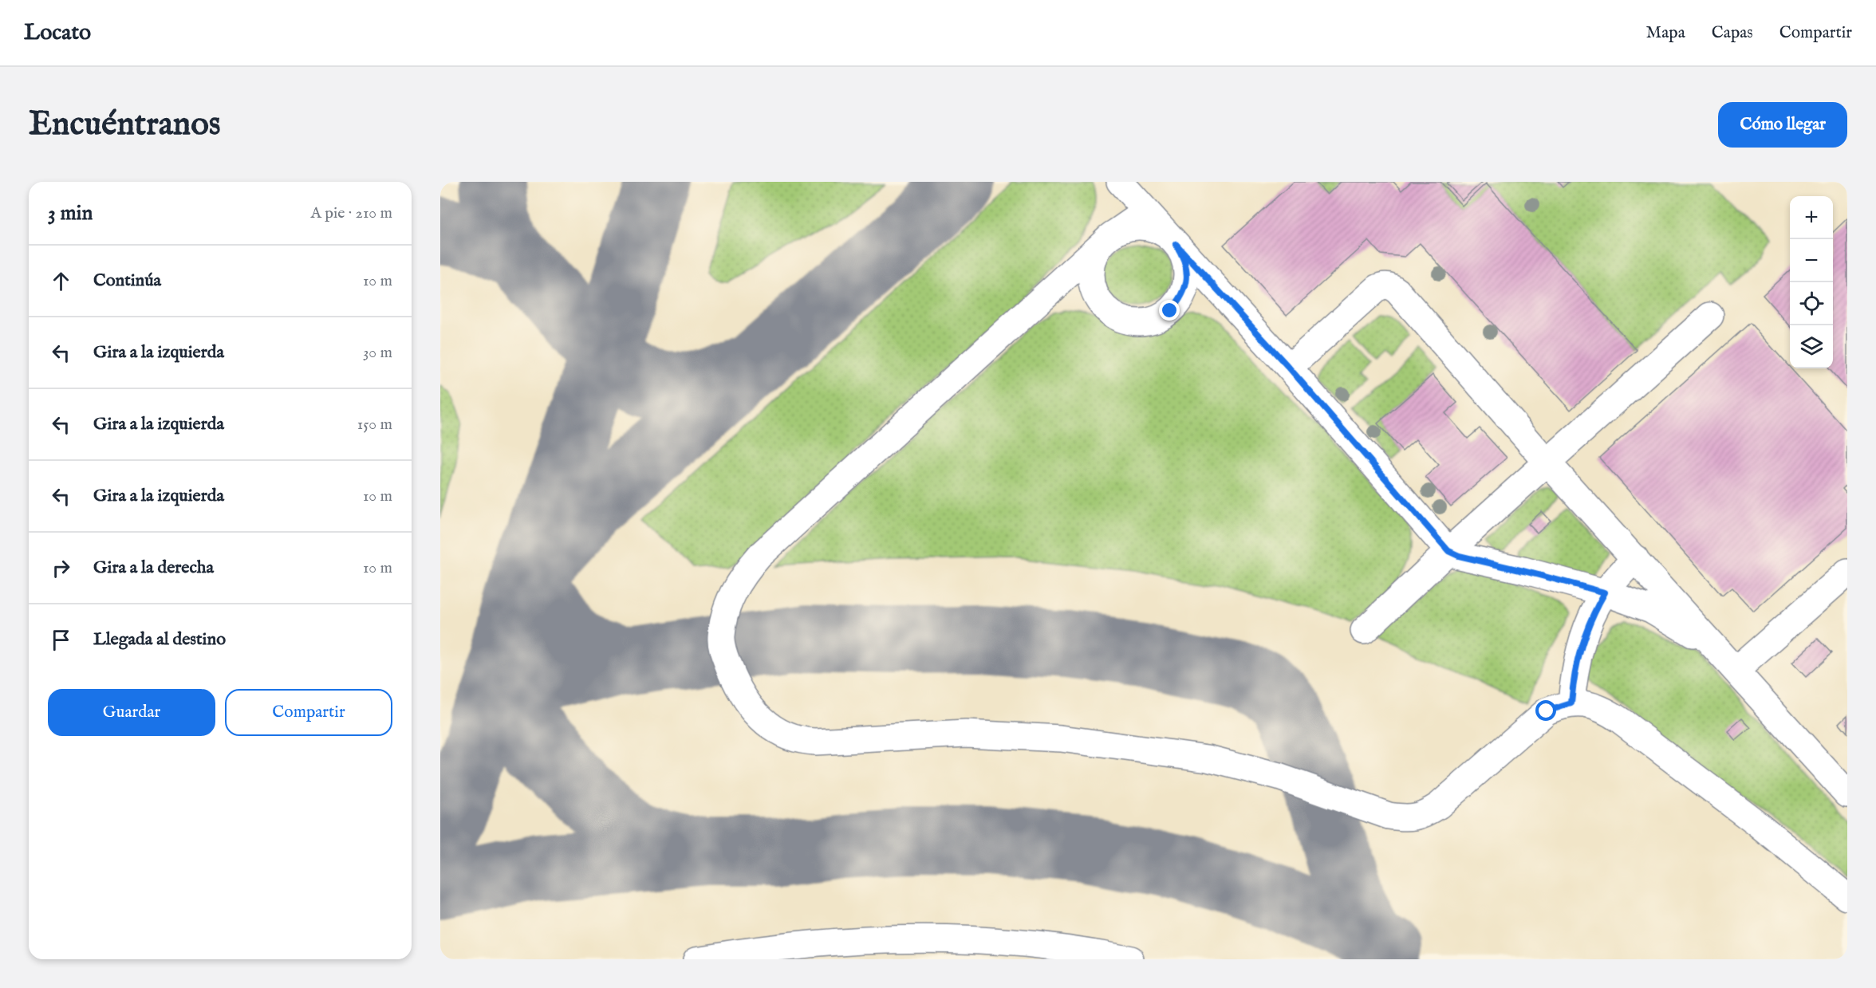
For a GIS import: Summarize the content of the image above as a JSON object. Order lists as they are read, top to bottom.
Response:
{
  "page": {
    "header": "Locato",
    "nav": ["Mapa", "Capas", "Compartir"],
    "buttons": [
      "Cómo llegar",
      ["Guardar", "Compartir"]
    ],
    "title": "Encuéntranos",
    "heading": ["3 min", "A pie · 210 m"],
    "map_buttons": ["+", "−"],
    "list": [
      ["Continúa", "10 m"],
      ["Gira a la izquierda", "30 m"],
      ["Gira a la izquierda", "150 m"],
      ["Gira a la izquierda", "10 m"],
      ["Gira a la derecha", "10 m"],
      "Llegada al destino"
    ]
  }
}
